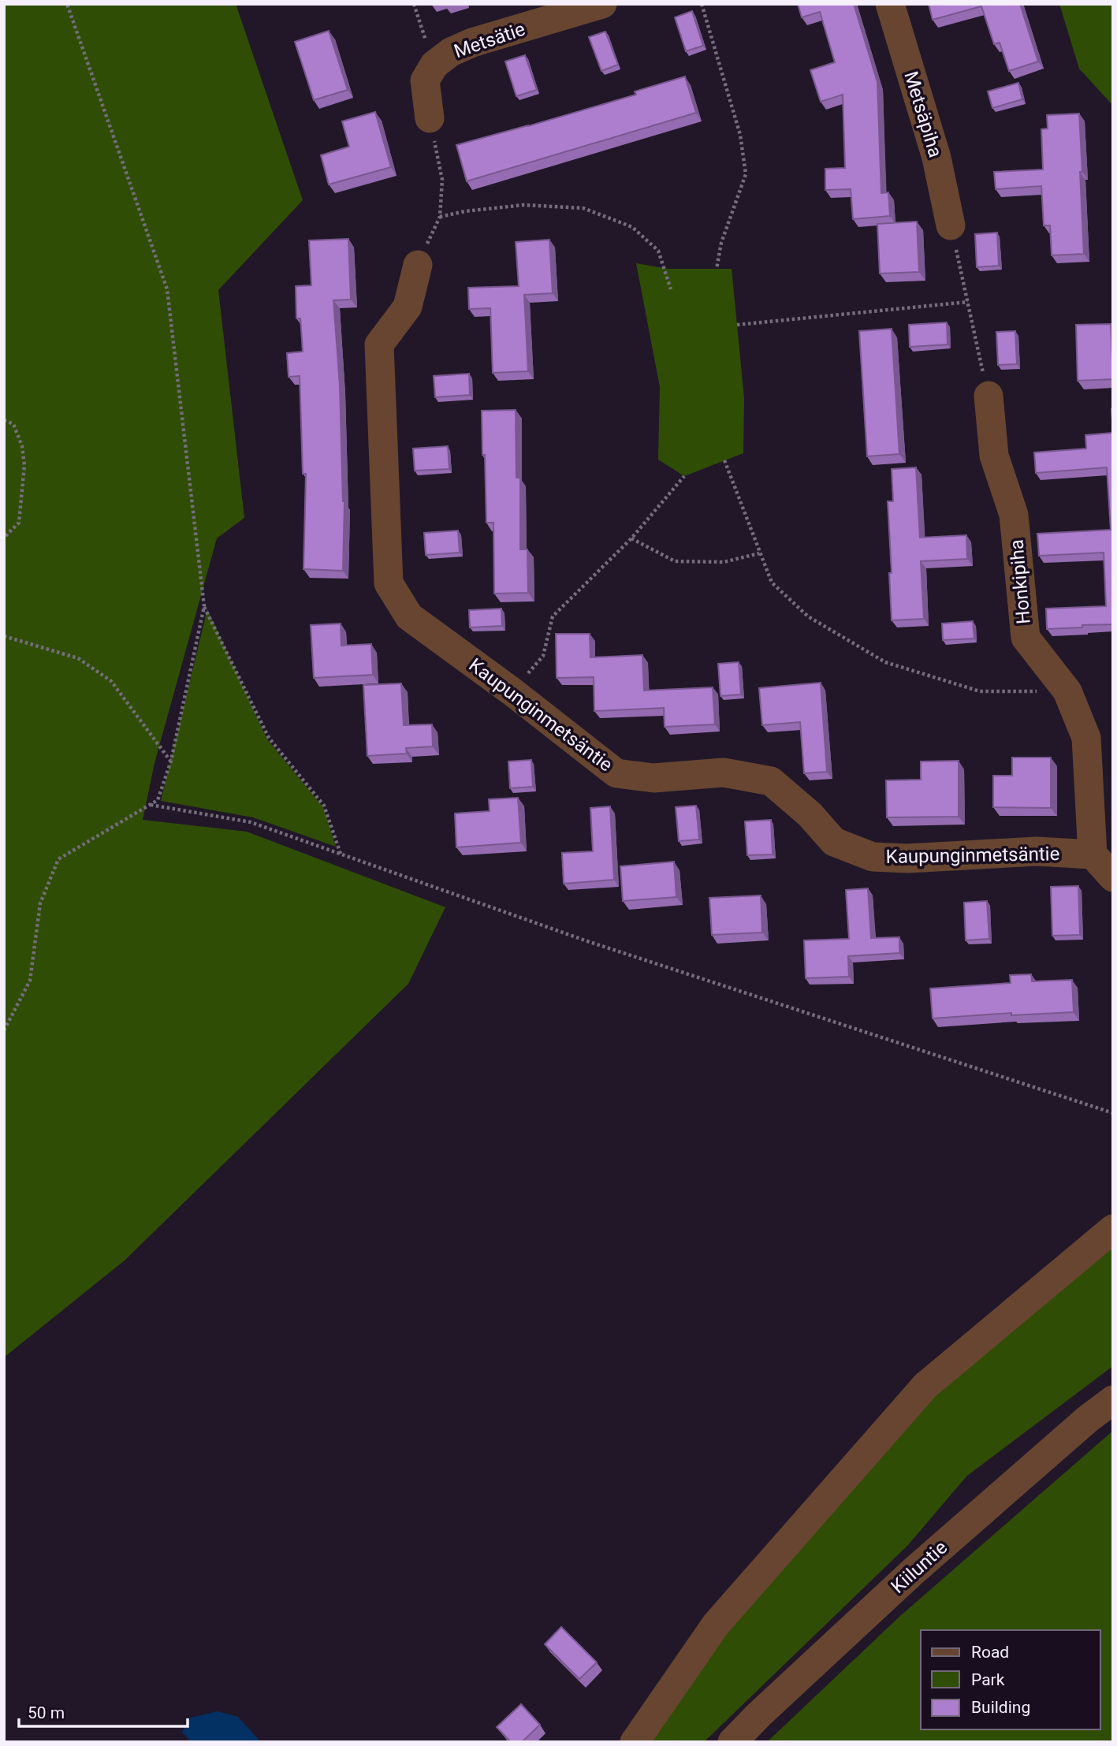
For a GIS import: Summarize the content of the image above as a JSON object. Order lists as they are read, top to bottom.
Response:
{
  "streets": {
    "street": [
      "Metsätie",
      "Metsäpiha",
      "Honkipiha",
      "Kaupunginmetsäntie",
      "Kiiluntie"
    ]
  },
  "crossings": [
    ["Honkipiha", "Kaupunginmetsäntie"]
  ],
  "legend": ["Road", "Park", "Building"],
  "scale_bar": "50 m"
}
